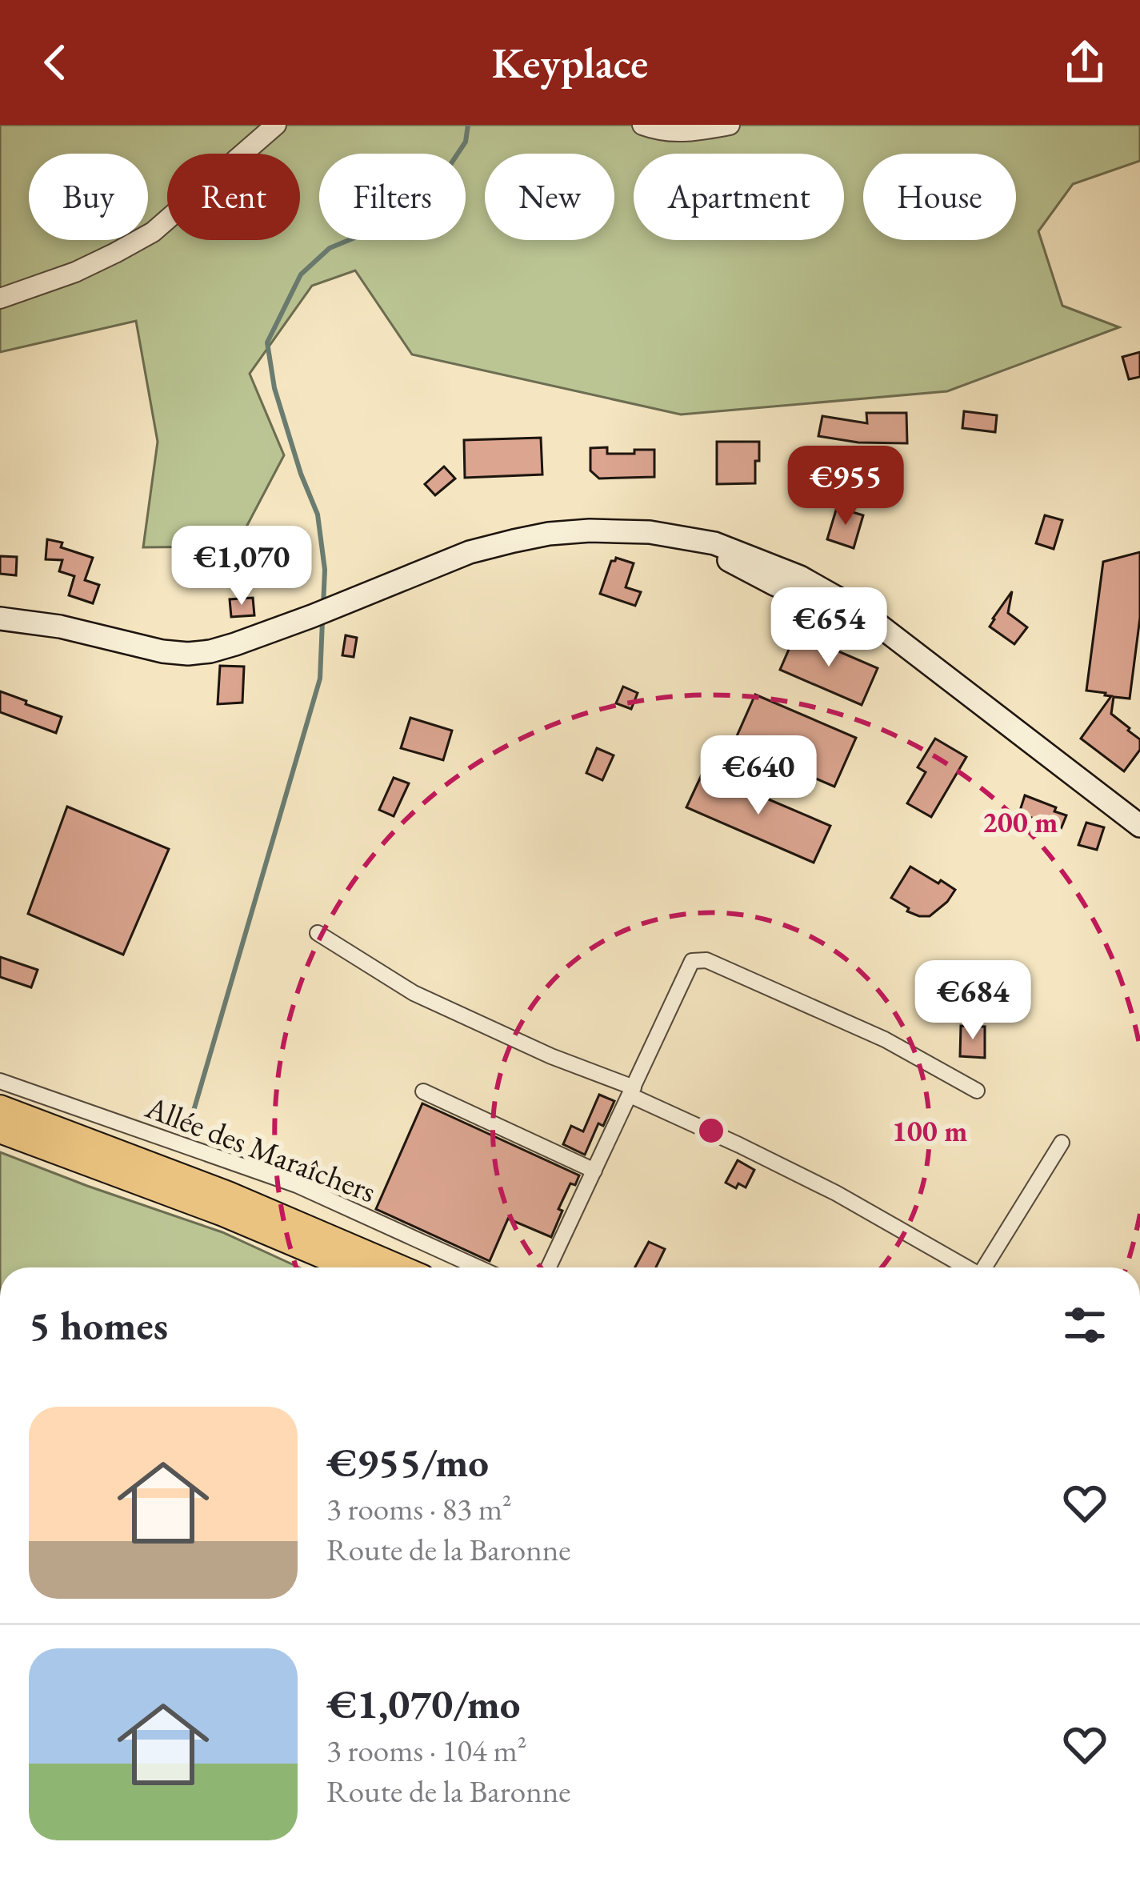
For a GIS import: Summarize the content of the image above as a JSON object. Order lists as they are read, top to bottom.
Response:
{
  "streets": {
    "street": ["Allée des Maraîchers"]
  },
  "page": {
    "header": "Keyplace",
    "chip": [
      "Buy",
      "Rent",
      "Filters",
      "New",
      "Apartment",
      "House"
    ],
    "price": [
      "€955",
      "€1,070",
      "€654",
      "€640",
      "€684"
    ],
    "heading": "5 homes",
    "list": [
      {
        "name": "€955/mo",
        "note": "3 rooms · 83 m² · Route de la Baronne"
      },
      {
        "name": "€1,070/mo",
        "note": "3 rooms · 104 m² · Route de la Baronne"
      }
    ]
  },
  "rings": ["200 m", "100 m"]
}
